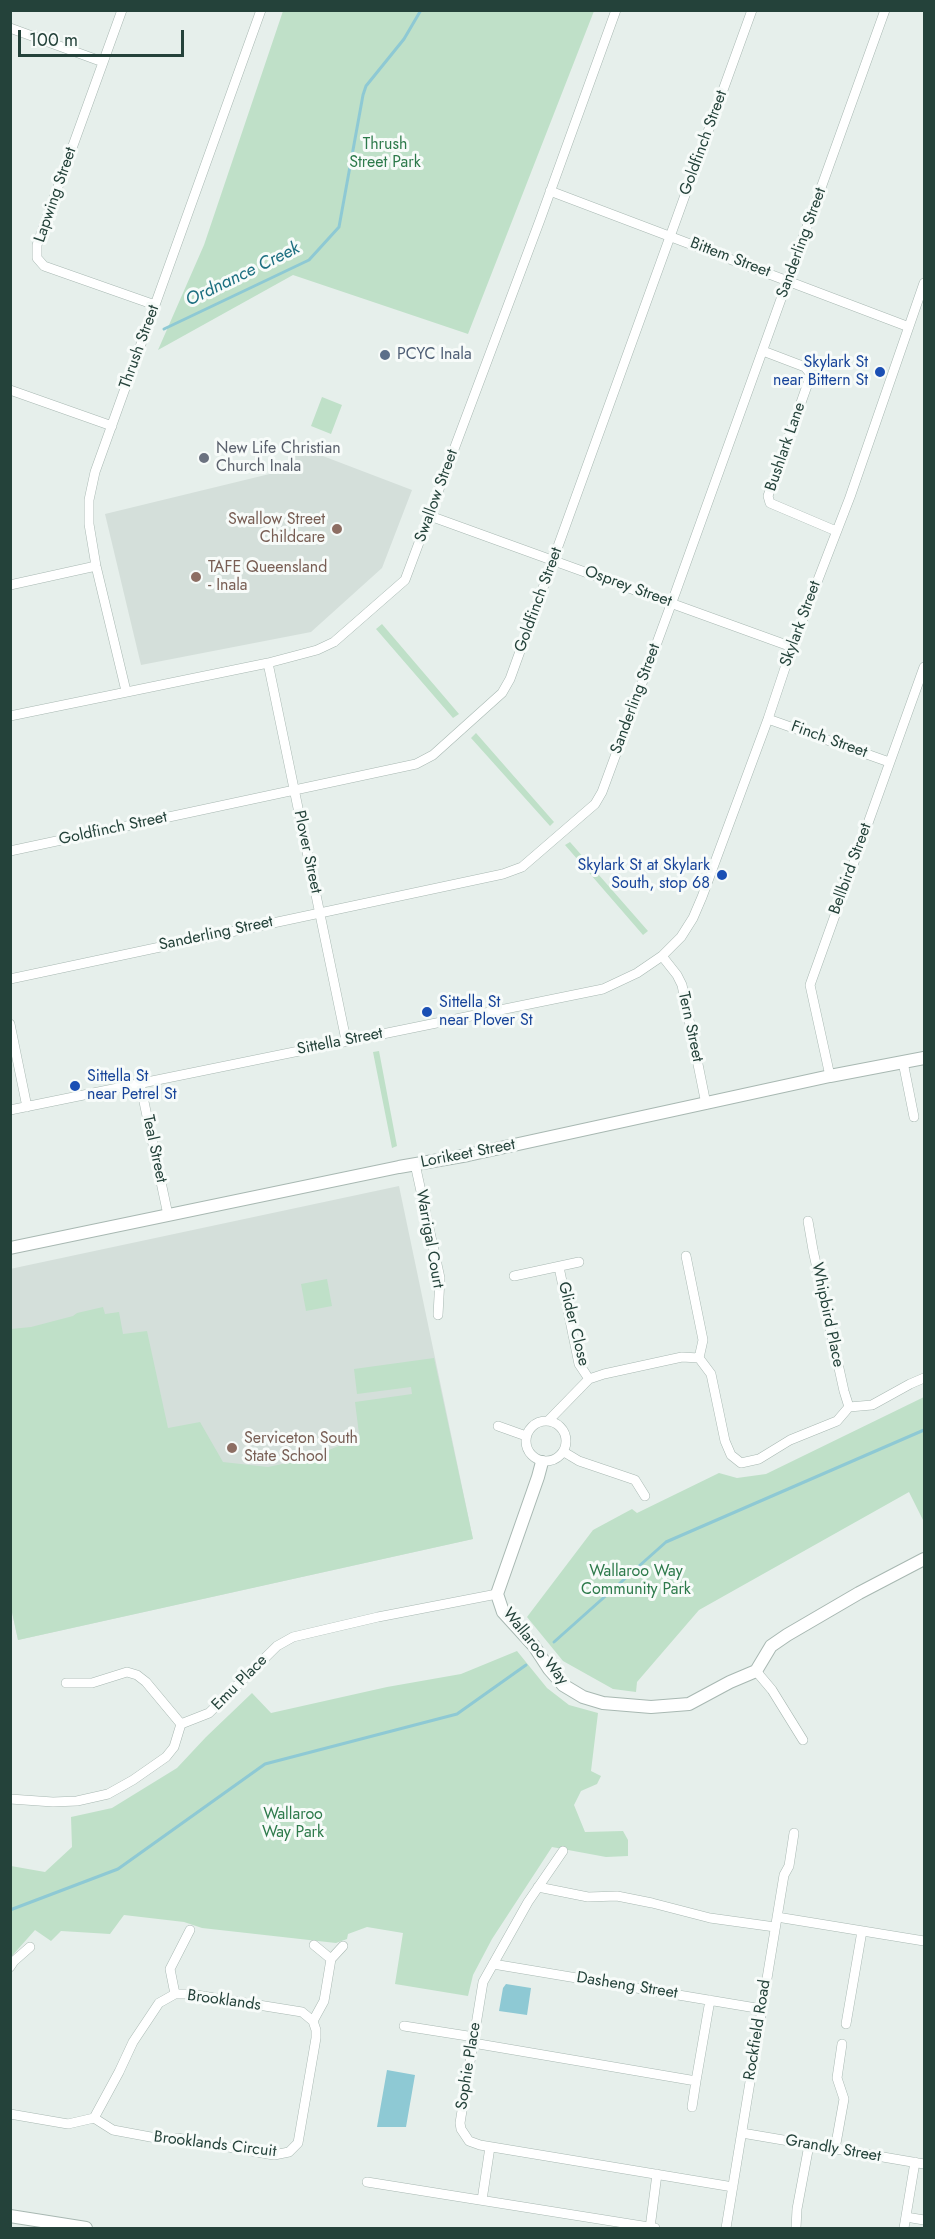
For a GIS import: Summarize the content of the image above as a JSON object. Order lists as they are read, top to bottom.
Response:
{
  "streets": {
    "street": [
      "Goldfinch Street",
      "Lapwing Street",
      "Sanderling Street",
      "Bittem Street",
      "Thrush Street",
      "Bushlark Lane",
      "Swallow Street",
      "Osprey Street",
      "Skylark Street",
      "Finch Street",
      "Plover Street",
      "Bellbird Street",
      "Tern Street",
      "Sittella Street",
      "Teal Street",
      "Lorikeet Street",
      "Warrigal Court",
      "Whipbird Place",
      "Glider Close",
      "Wallaroo Way",
      "Emu Place",
      "Dasheng Street",
      "Brooklands",
      "Rockfield Road",
      "Sophie Place",
      "Brooklands Circuit",
      "Grandly Street"
    ]
  },
  "crossings": [
    ["Goldfinch Street", "Bittem Street"],
    ["Goldfinch Street", "Osprey Street"],
    ["Goldfinch Street", "Plover Street"],
    ["Lapwing Street", "Thrush Street"],
    ["Sanderling Street", "Bittem Street"],
    ["Sanderling Street", "Bushlark Lane"],
    ["Sanderling Street", "Osprey Street"],
    ["Sanderling Street", "Plover Street"],
    ["Bittem Street", "Swallow Street"],
    ["Bittem Street", "Skylark Street"],
    ["Thrush Street", "Swallow Street"],
    ["Bushlark Lane", "Skylark Street"],
    ["Swallow Street", "Osprey Street"],
    ["Swallow Street", "Plover Street"],
    ["Osprey Street", "Skylark Street"],
    ["Skylark Street", "Finch Street"],
    ["Skylark Street", "Tern Street"],
    ["Skylark Street", "Sittella Street"],
    ["Finch Street", "Bellbird Street"],
    ["Plover Street", "Sittella Street"],
    ["Bellbird Street", "Lorikeet Street"],
    ["Tern Street", "Sittella Street"],
    ["Tern Street", "Lorikeet Street"],
    ["Sittella Street", "Teal Street"],
    ["Teal Street", "Lorikeet Street"],
    ["Lorikeet Street", "Warrigal Court"],
    ["Wallaroo Way", "Emu Place"],
    ["Dasheng Street", "Rockfield Road"],
    ["Dasheng Street", "Sophie Place"],
    ["Brooklands", "Brooklands Circuit"],
    ["Rockfield Road", "Sophie Place"],
    ["Rockfield Road", "Grandly Street"]
  ],
  "water": ["Ordnance Creek"],
  "parks": ["Thrush Street Park", "Wallaroo Way Community Park", "Wallaroo Way Park"],
  "places": [
    "PCYC Inala",
    "Skylark St near Bittern St",
    "New Life Christian Church Inala",
    "Swallow Street Childcare",
    "TAFE Queensland - Inala",
    "Skylark St at Skylark South, stop 68",
    "Sittella St near Plover St",
    "Sittella St near Petrel St",
    "Serviceton South State School"
  ],
  "scale_bar": "100 m"
}
